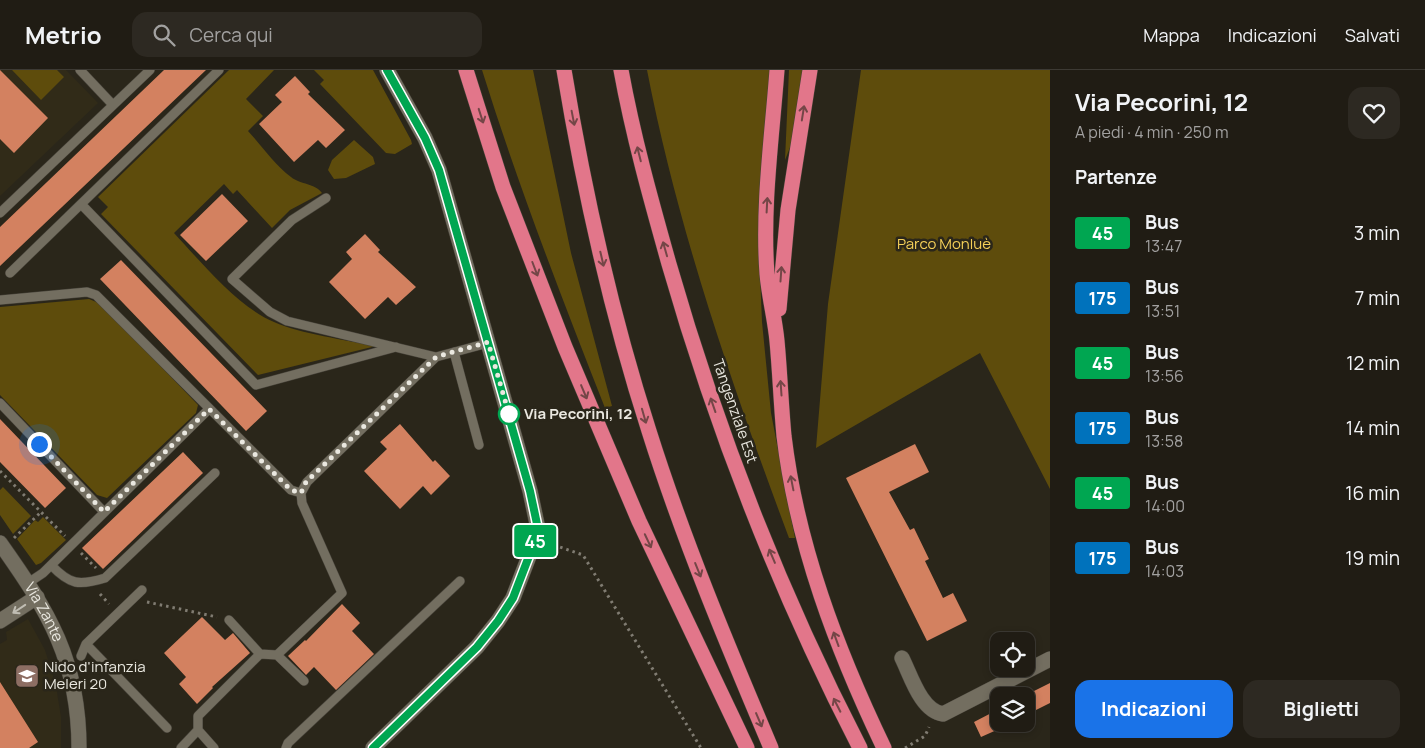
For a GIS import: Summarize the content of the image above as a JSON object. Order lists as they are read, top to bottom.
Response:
{
  "streets": {
    "highway": ["Tangenziale Est"],
    "street": ["Via Zante"]
  },
  "parks": ["Parco Monluè"],
  "places": {
    "other": ["Via Pecorini, 12"],
    "school or university": ["Nido d'infanzia Meleri 20"]
  },
  "lines": ["bus line 45"],
  "page": {
    "header": "Metrio",
    "search": "Cerca qui",
    "nav": ["Mappa", "Indicazioni", "Salvati"],
    "on_map": "45",
    "heading": [
      ["Via Pecorini, 12", "A piedi · 4 min · 250 m"],
      "Partenze"
    ],
    "list": [
      {
        "mark": "45",
        "name": "Bus",
        "note": "13:47",
        "value": "3 min"
      },
      {
        "mark": "175",
        "name": "Bus",
        "note": "13:51",
        "value": "7 min"
      },
      {
        "mark": "45",
        "name": "Bus",
        "note": "13:56",
        "value": "12 min"
      },
      {
        "mark": "175",
        "name": "Bus",
        "note": "13:58",
        "value": "14 min"
      },
      {
        "mark": "45",
        "name": "Bus",
        "note": "14:00",
        "value": "16 min"
      },
      {
        "mark": "175",
        "name": "Bus",
        "note": "14:03",
        "value": "19 min"
      }
    ],
    "buttons": ["Indicazioni", "Biglietti"]
  }
}
